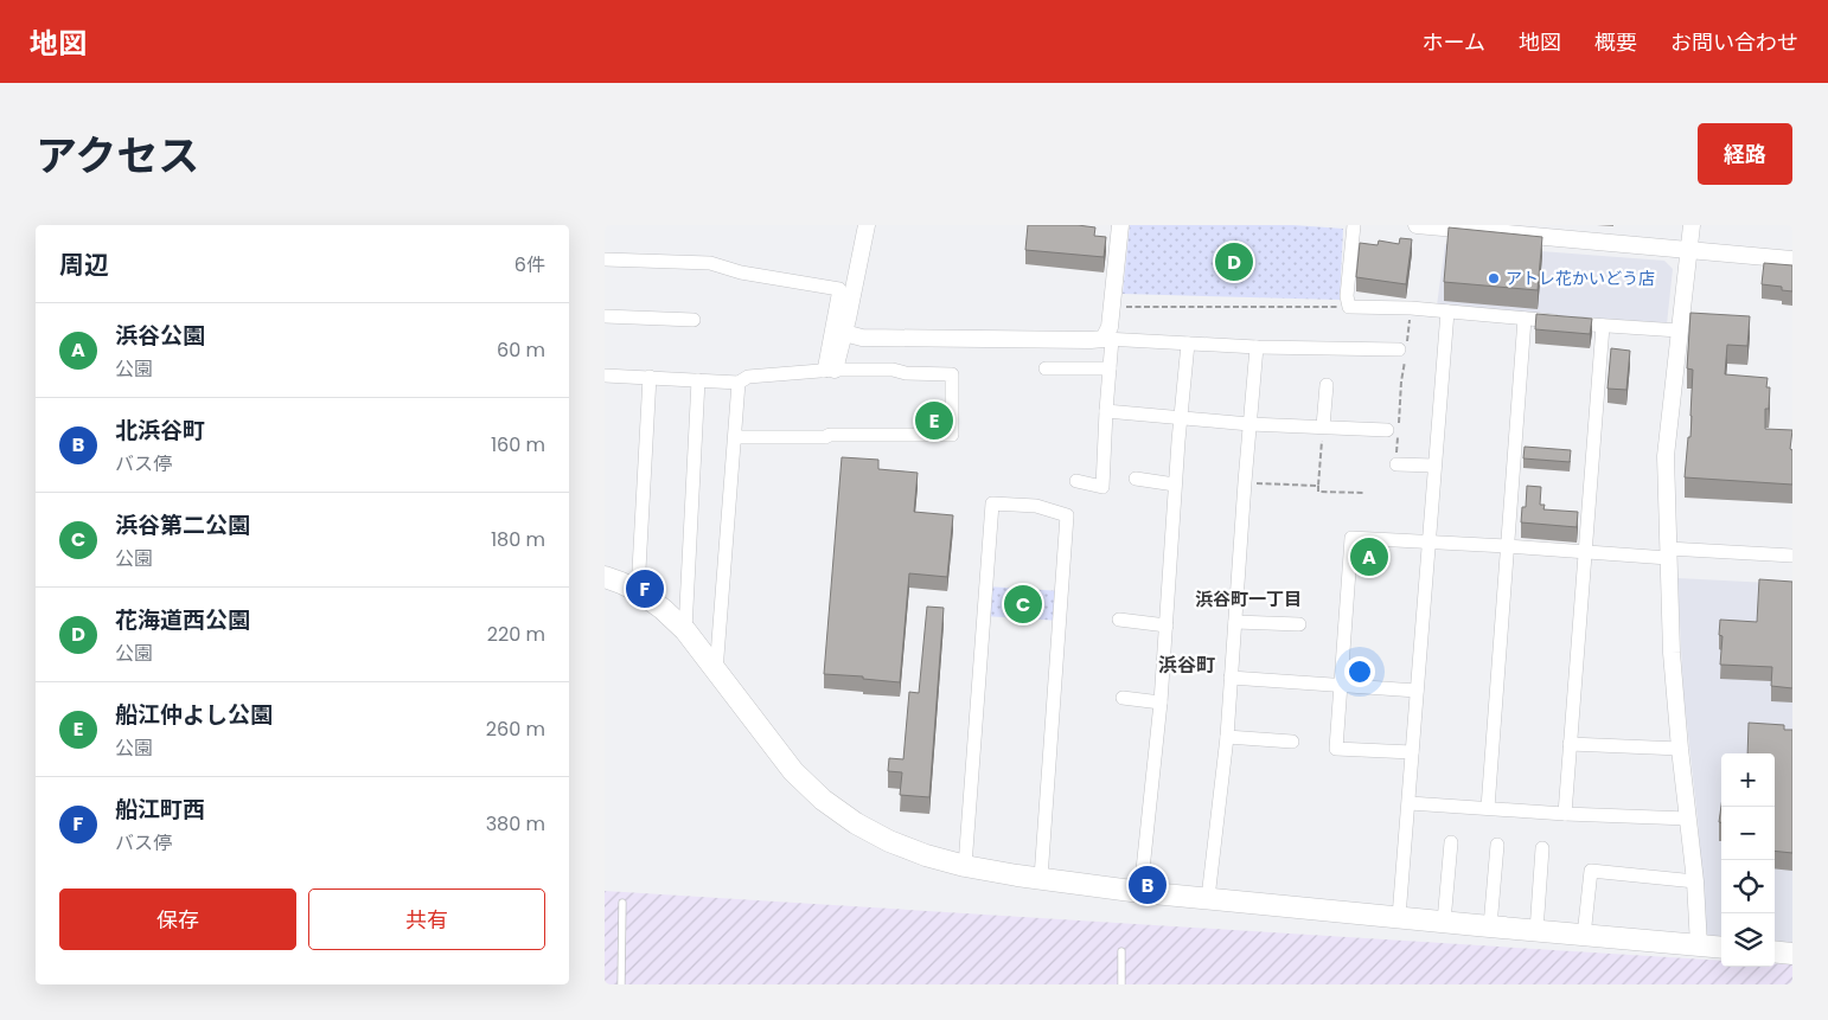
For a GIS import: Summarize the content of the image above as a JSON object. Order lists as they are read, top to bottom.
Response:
{
  "districts": ["浜谷町一丁目", "浜谷町"],
  "places": ["アトレ花かいどう店"],
  "page": {
    "header": "地図",
    "nav": [
      "ホーム",
      "地図",
      "概要",
      "お問い合わせ"
    ],
    "title": "アクセス",
    "buttons": [
      "経路",
      ["保存", "共有"]
    ],
    "heading": ["周辺", "6件"],
    "pins": [
      "D",
      "E",
      "A",
      "F",
      "C",
      "B"
    ],
    "list": [
      {
        "mark": "A",
        "name": "浜谷公園",
        "note": "公園",
        "value": "60 m"
      },
      {
        "mark": "B",
        "name": "北浜谷町",
        "note": "バス停",
        "value": "160 m"
      },
      {
        "mark": "C",
        "name": "浜谷第二公園",
        "note": "公園",
        "value": "180 m"
      },
      {
        "mark": "D",
        "name": "花海道西公園",
        "note": "公園",
        "value": "220 m"
      },
      {
        "mark": "E",
        "name": "船江仲よし公園",
        "note": "公園",
        "value": "260 m"
      },
      {
        "mark": "F",
        "name": "船江町西",
        "note": "バス停",
        "value": "380 m"
      }
    ],
    "map_buttons": ["+", "−"]
  }
}
